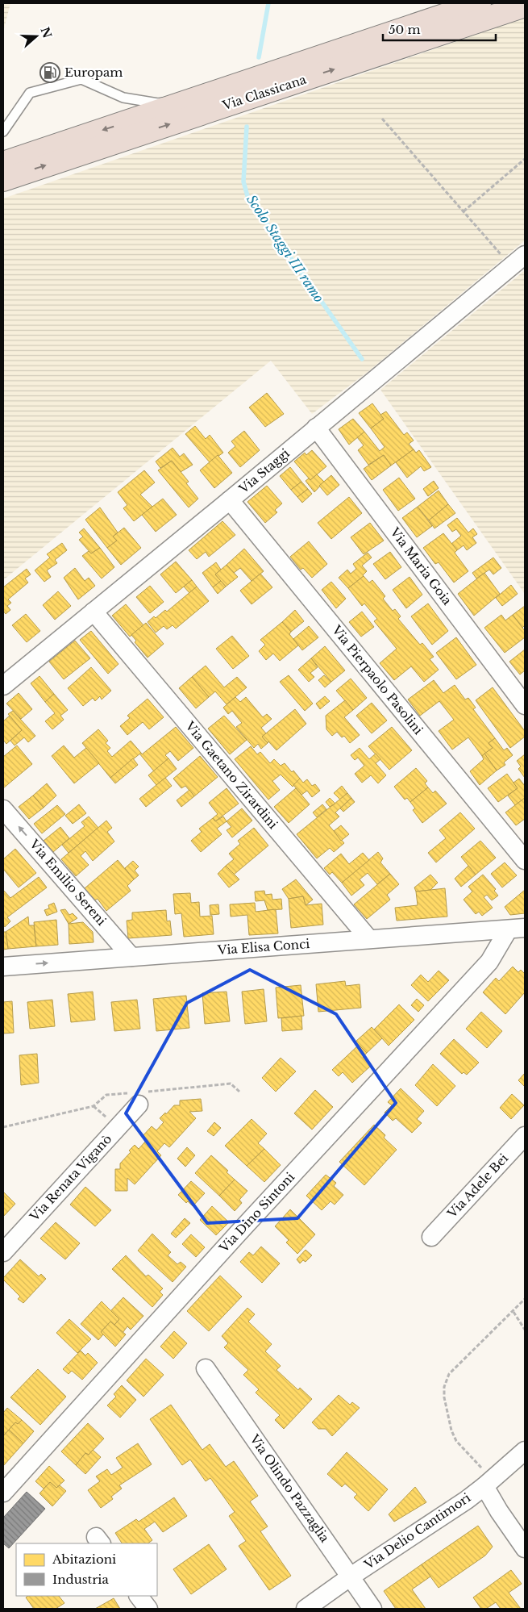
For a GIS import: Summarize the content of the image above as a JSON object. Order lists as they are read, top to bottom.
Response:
{
  "streets": {
    "highway": ["Via Classicana"],
    "street": [
      "Via Staggi",
      "Via Maria Goia",
      "Via Pierpaolo Pasolini",
      "Via Gaetano Zirardini",
      "Via Emilio Sereni",
      "Via Elisa Conci",
      "Via Renata Viganò",
      "Via Adele Bei",
      "Via Dino Sintoni",
      "Via Olindo Pazzaglia",
      "Via Delio Cantimori"
    ]
  },
  "crossings": [
    ["Via Staggi", "Via Maria Goia"],
    ["Via Staggi", "Via Pierpaolo Pasolini"],
    ["Via Staggi", "Via Gaetano Zirardini"],
    ["Via Gaetano Zirardini", "Via Elisa Conci"],
    ["Via Emilio Sereni", "Via Elisa Conci"],
    ["Via Elisa Conci", "Via Dino Sintoni"],
    ["Via Olindo Pazzaglia", "Via Delio Cantimori"]
  ],
  "one_way": ["Via Emilio Sereni"],
  "water": ["Scolo Staggi III ramo"],
  "places": {
    "fuel station": ["Europam"]
  },
  "legend": ["Abitazioni", "Industria"],
  "scale_bar": "50 m",
  "north": "right"
}
